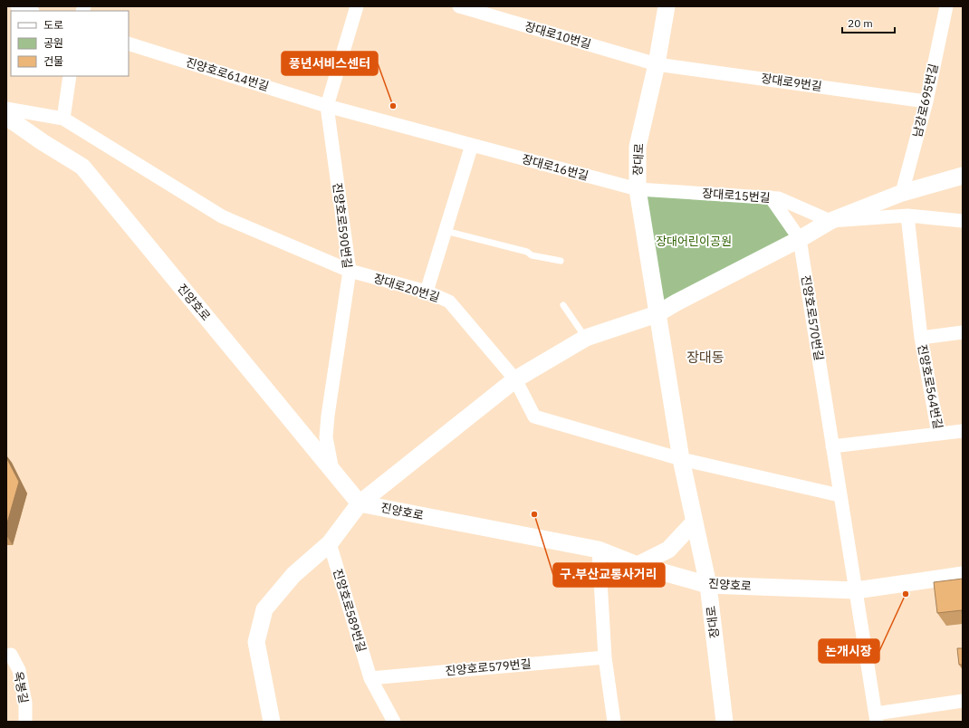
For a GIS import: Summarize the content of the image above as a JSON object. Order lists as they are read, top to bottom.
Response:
{
  "streets": {
    "street": [
      "장대로10번길",
      "진양호로614번길",
      "장대로9번길",
      "남강로695번길",
      "장대로",
      "장대로16번길",
      "장대로15번길",
      "진양호로590번길",
      "장대로20번길",
      "진양호로",
      "진양호로570번길",
      "진양호로564번길",
      "진양호로589번길",
      "진양호로579번길",
      "옥봉길"
    ]
  },
  "crossings": [
    ["장대로10번길", "장대로9번길"],
    ["장대로10번길", "장대로"],
    ["진양호로614번길", "장대로16번길"],
    ["진양호로614번길", "진양호로590번길"],
    ["장대로9번길", "남강로695번길"],
    ["장대로9번길", "장대로"],
    ["장대로", "장대로16번길"],
    ["장대로", "장대로15번길"],
    ["장대로", "진양호로"],
    ["장대로16번길", "장대로15번길"],
    ["장대로16번길", "진양호로590번길"],
    ["장대로15번길", "진양호로570번길"],
    ["진양호로590번길", "장대로20번길"],
    ["진양호로590번길", "진양호로"],
    ["진양호로", "진양호로570번길"],
    ["진양호로589번길", "진양호로579번길"]
  ],
  "districts": ["장대동"],
  "parks": ["장대어린이공원"],
  "places": ["풍년서비스센터", "구.부산교통사거리", "논개시장"],
  "legend": ["도로", "공원", "건물"],
  "scale_bar": "20 m"
}
